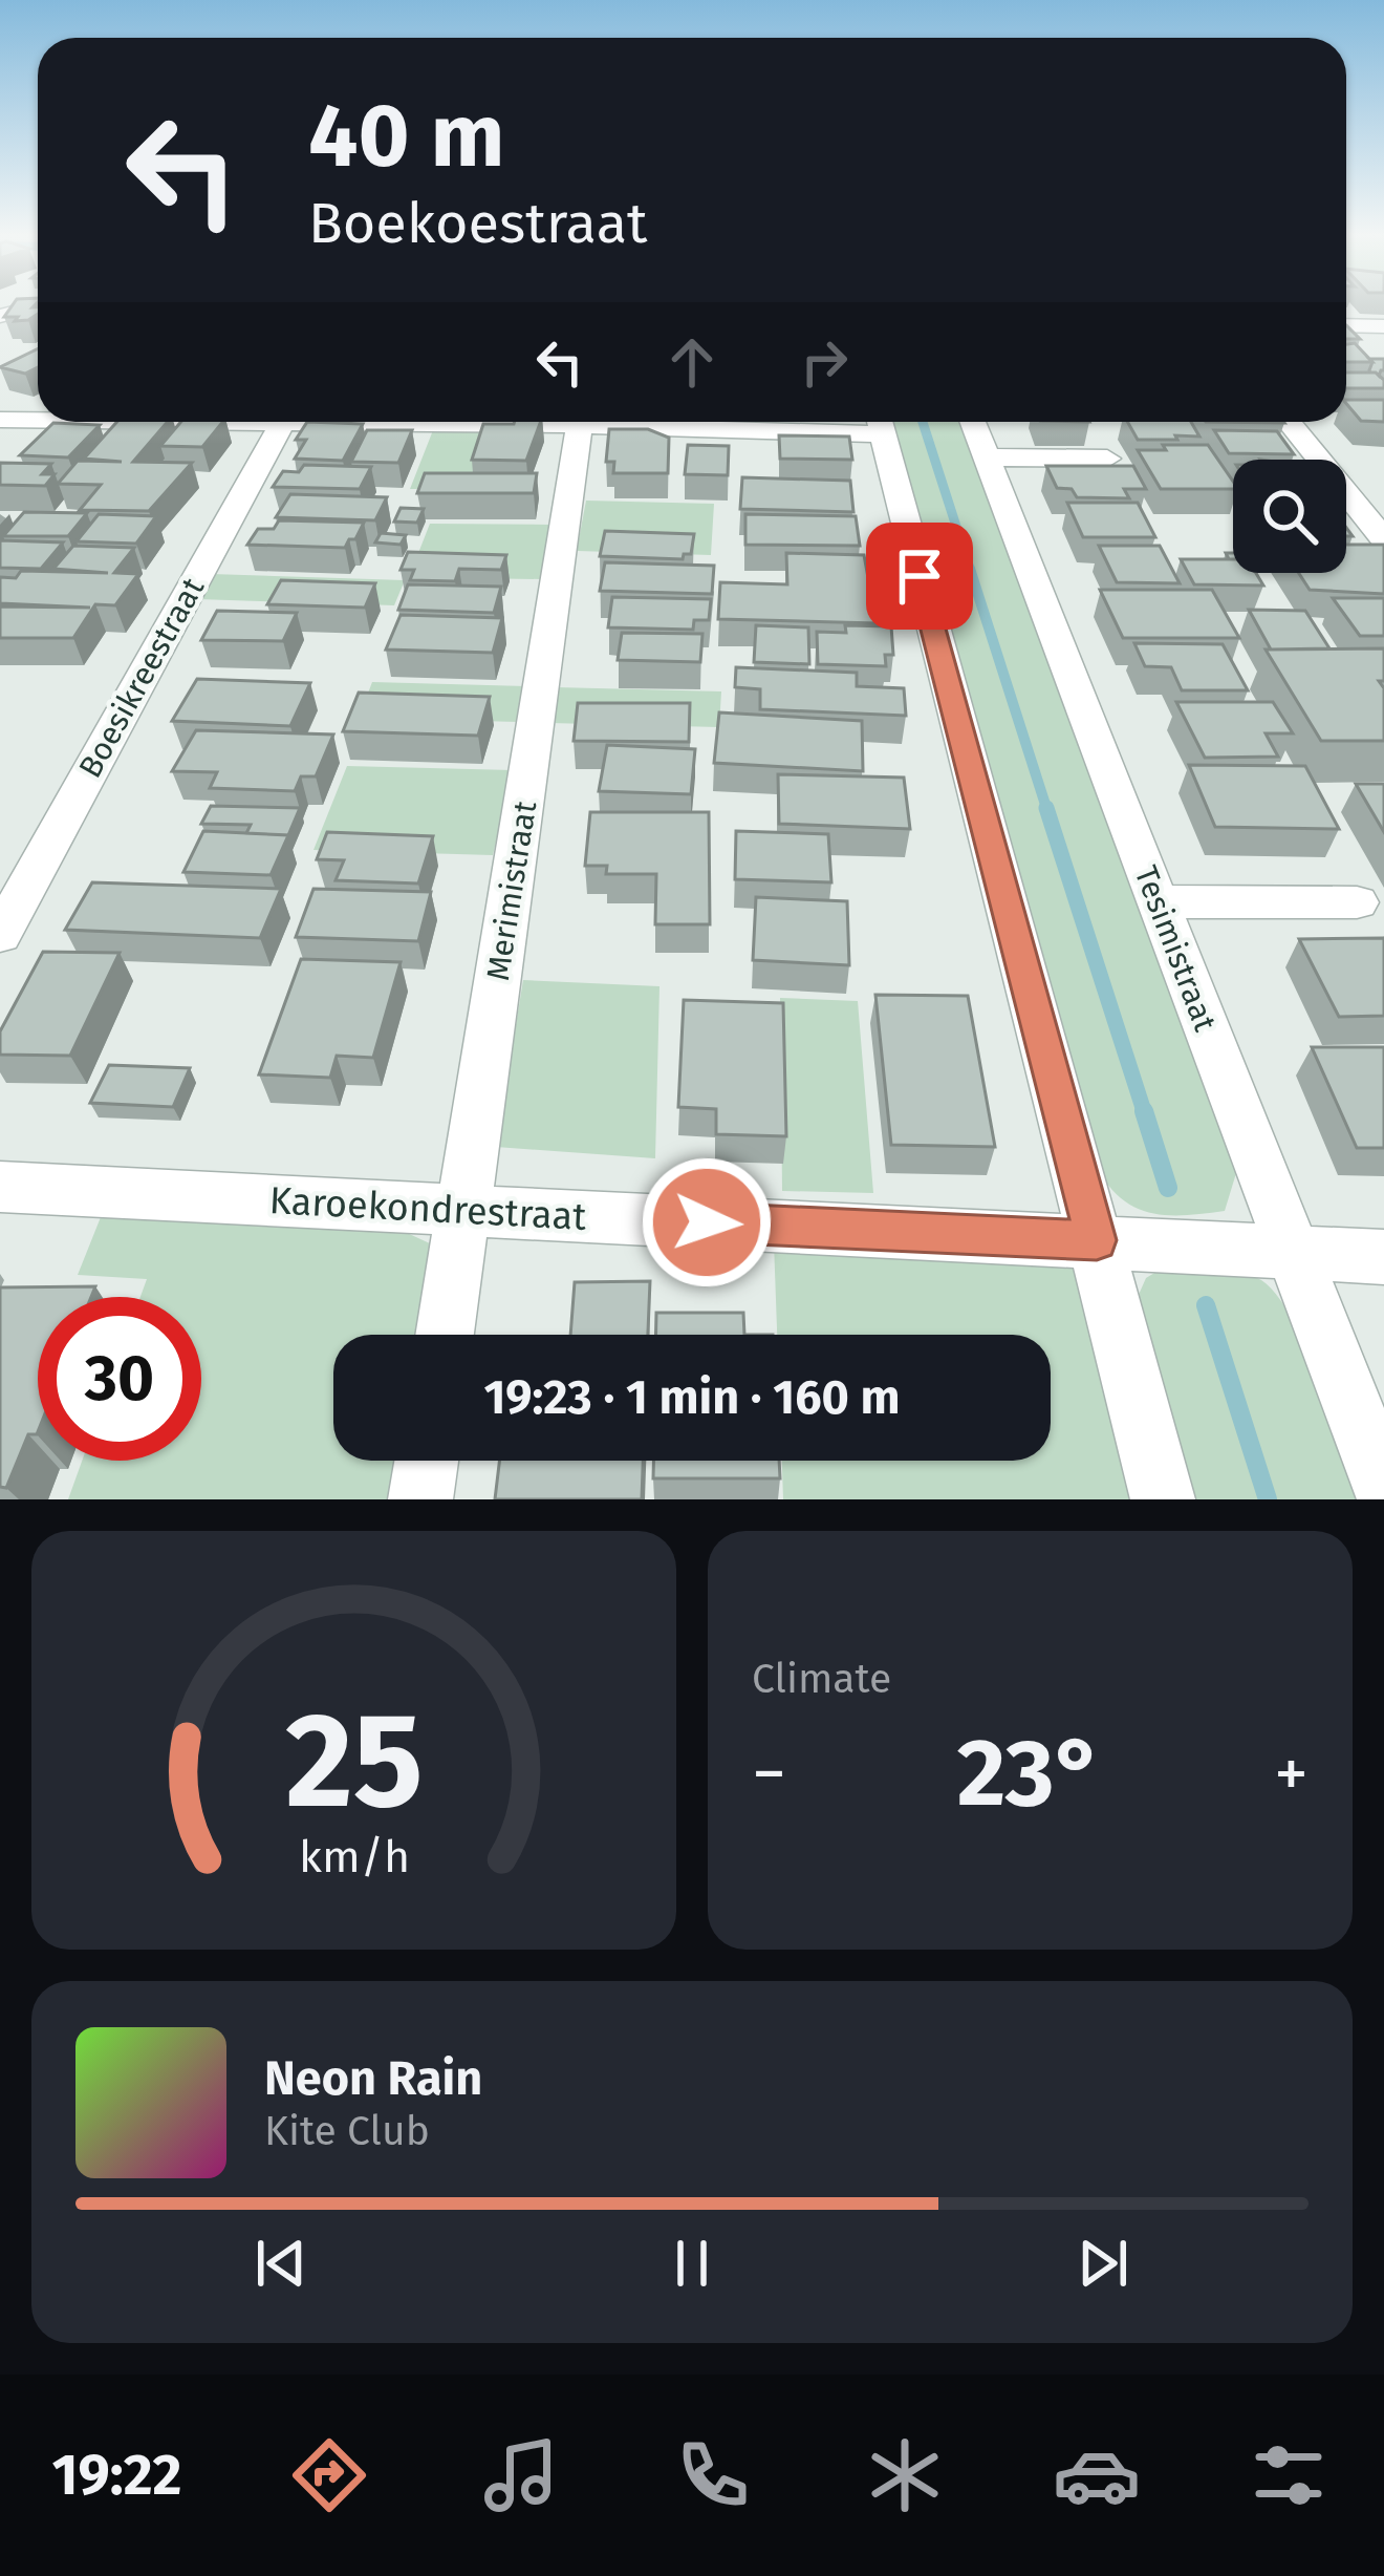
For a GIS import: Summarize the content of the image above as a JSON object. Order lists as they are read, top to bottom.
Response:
{
  "streets": {
    "street": [
      "Boesikreestraat",
      "Merimistraat",
      "Tesimistraat",
      "Karoekondrestraat"
    ]
  },
  "crossings": [
    ["Merimistraat", "Karoekondrestraat"],
    ["Tesimistraat", "Karoekondrestraat"]
  ],
  "page": {
    "turn": ["40 m", "Boekoestraat"],
    "limit": "30",
    "trip": "19:23 · 1 min · 160 m",
    "tile": "Climate",
    "heat": ["−", "23°", "+"],
    "song": ["Neon Rain", "Kite Club"],
    "tabs": "19:22",
    "gauge": ["25", "km/h"]
  }
}
